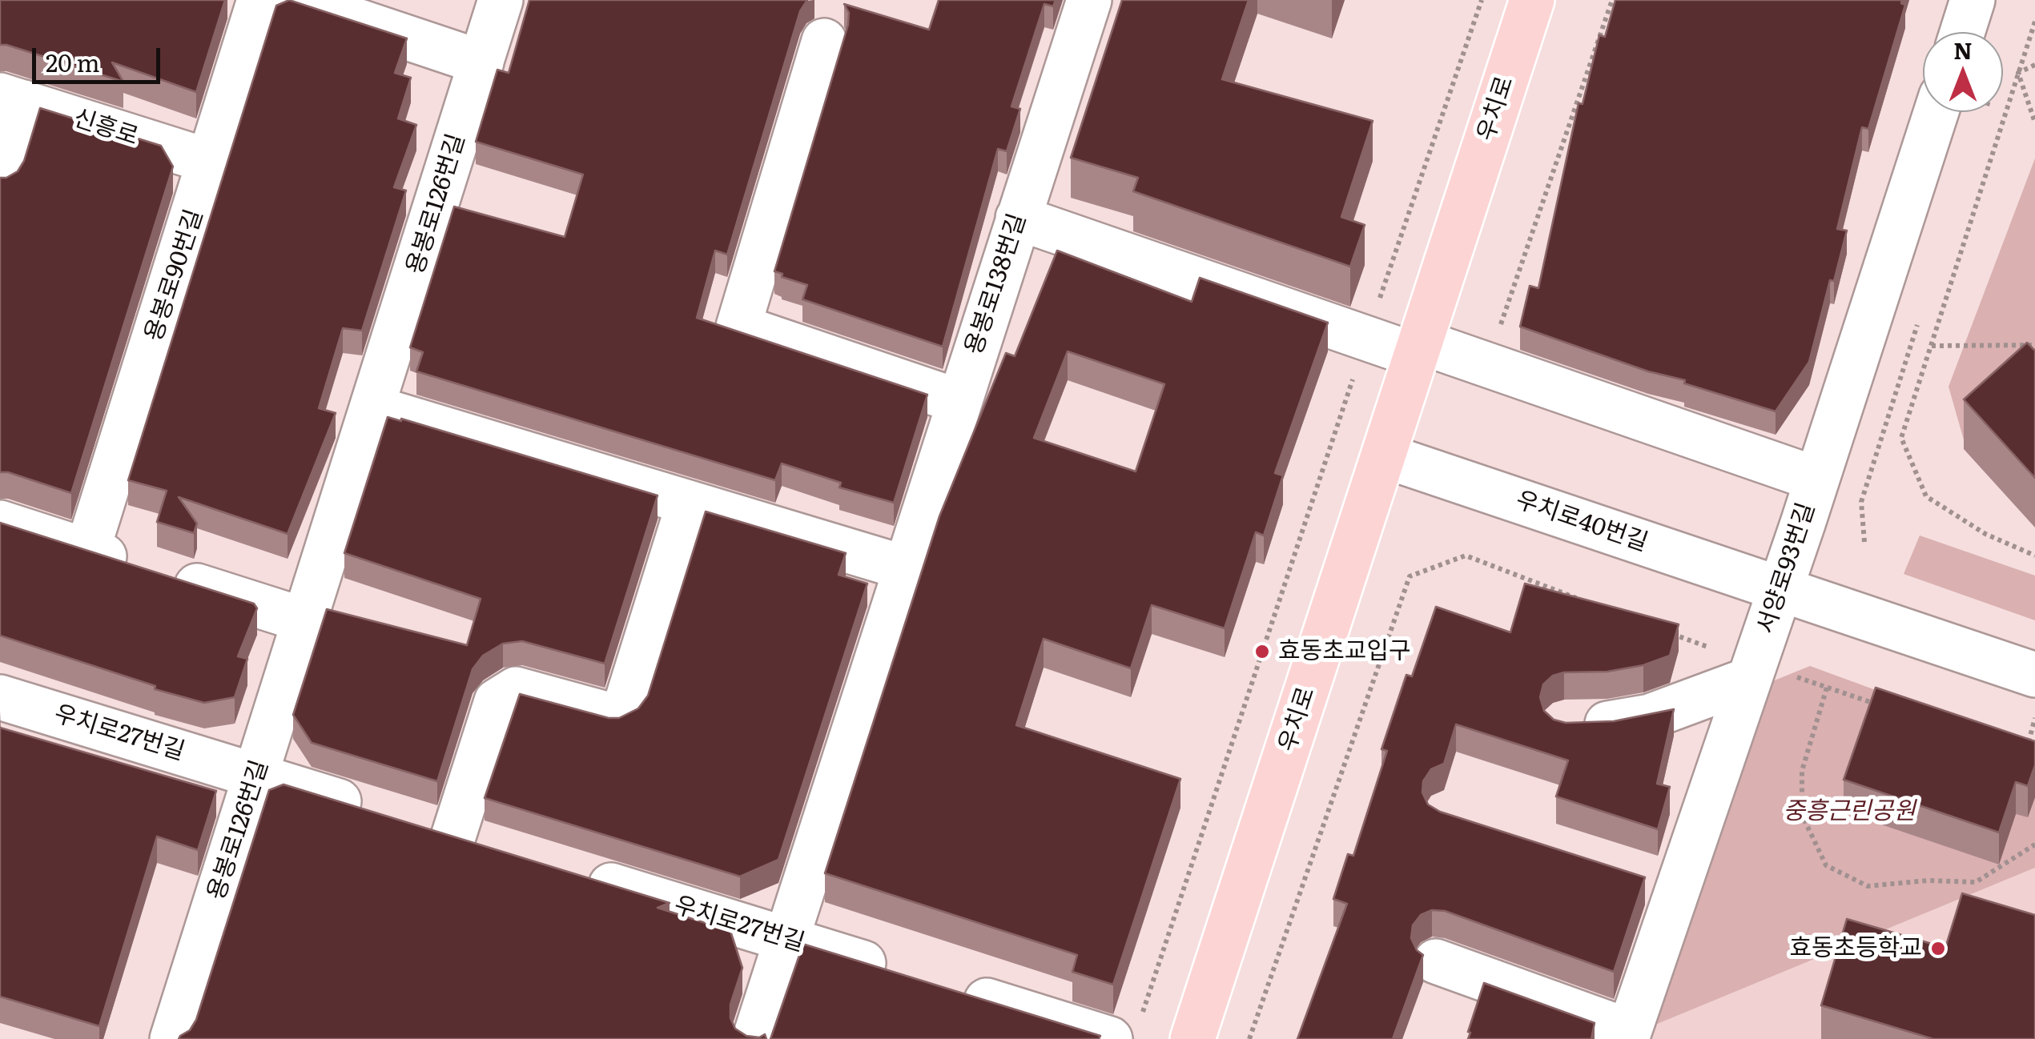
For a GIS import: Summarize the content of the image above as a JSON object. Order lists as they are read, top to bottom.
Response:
{
  "streets": {
    "main road": ["우치로"],
    "street": [
      "신흥로",
      "용봉로126번길",
      "용봉로90번길",
      "용봉로138번길",
      "우치로40번길",
      "서양로93번길",
      "우치로27번길"
    ]
  },
  "crossings": [
    ["우치로", "우치로40번길"],
    ["신흥로", "용봉로90번길"],
    ["용봉로126번길", "우치로27번길"],
    ["용봉로138번길", "우치로27번길"],
    ["우치로40번길", "서양로93번길"]
  ],
  "parks": ["중흥근린공원"],
  "places": ["효동초교입구", "효동초등학교"],
  "scale_bar": "20 m",
  "north": "top"
}
